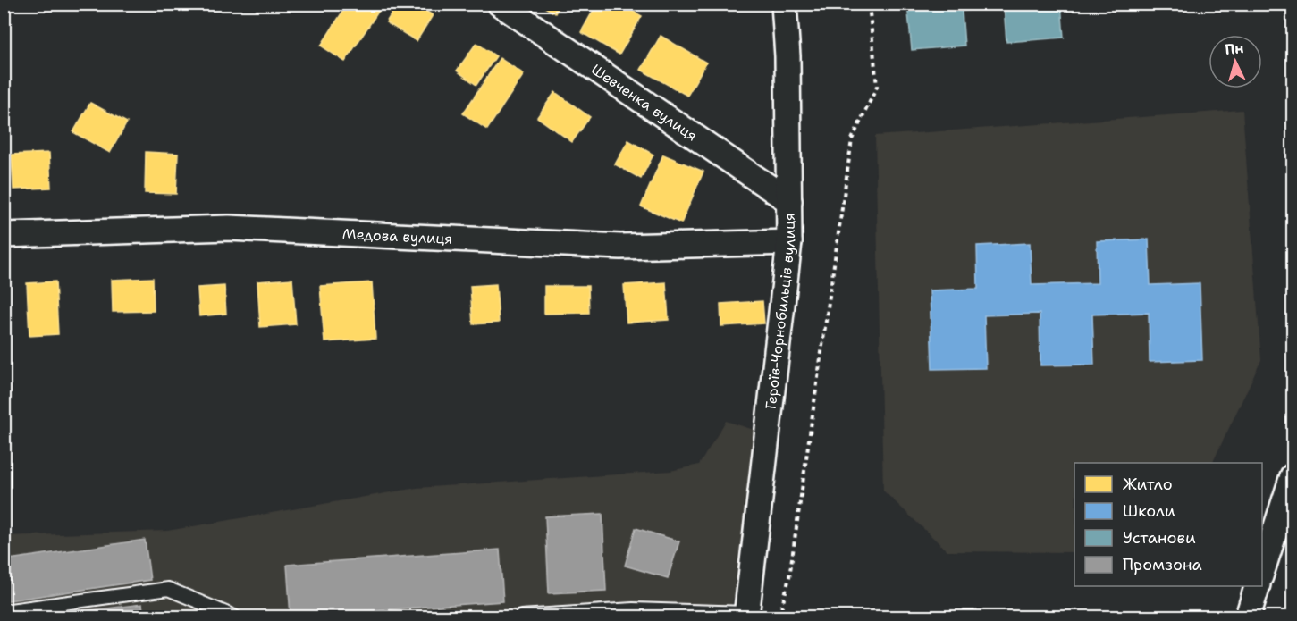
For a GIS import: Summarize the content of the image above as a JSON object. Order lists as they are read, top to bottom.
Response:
{
  "streets": {
    "street": ["Шевченка вулиця", "Медова вулиця", "Героїв-Чорнобильців вулиця"]
  },
  "crossings": [
    ["Шевченка вулиця", "Героїв-Чорнобильців вулиця"],
    ["Медова вулиця", "Героїв-Чорнобильців вулиця"]
  ],
  "legend": [
    "Житло",
    "Школи",
    "Установи",
    "Промзона"
  ],
  "north": "top"
}
